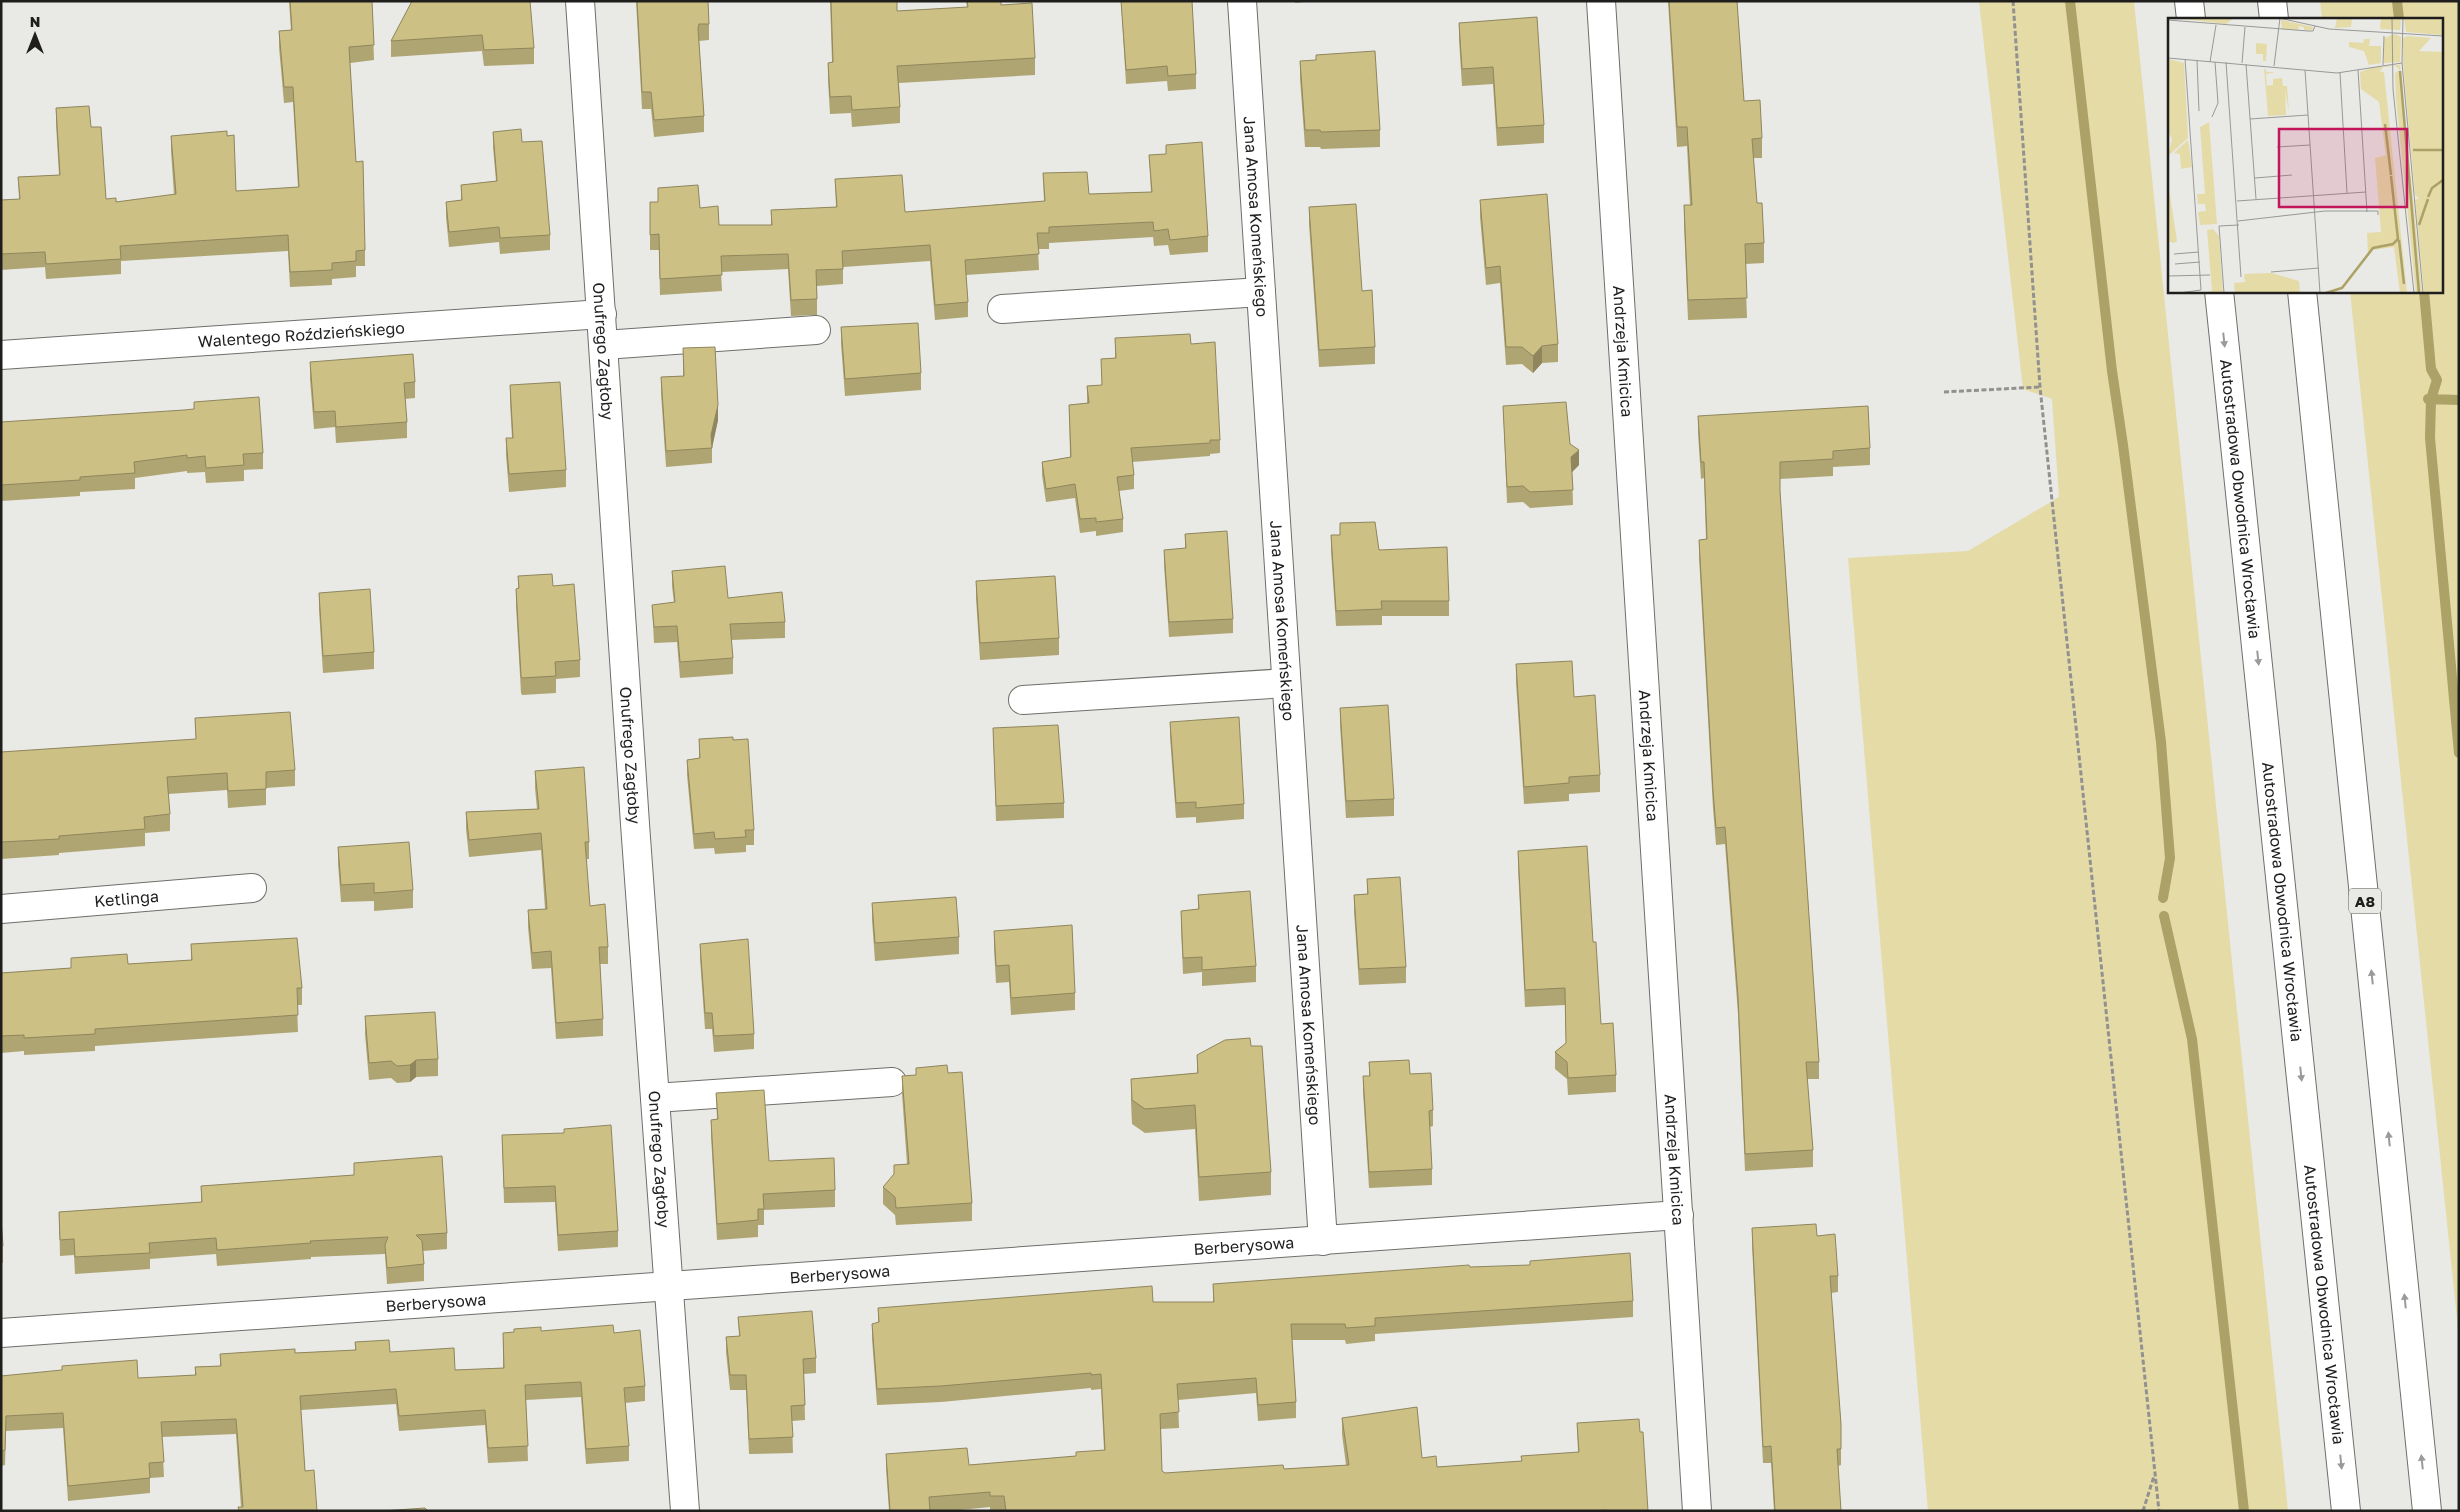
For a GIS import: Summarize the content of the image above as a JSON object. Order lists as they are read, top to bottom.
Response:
{
  "streets": {
    "main road": [
      "Jana Amosa Komeńskiego",
      "Walentego Roździeńskiego",
      "Onufrego Zagłoby",
      "Andrzeja Kmicica",
      "Autostradowa Obwodnica Wrocławia",
      "Ketlinga",
      "A8",
      "Berberysowa"
    ]
  },
  "crossings": [
    ["Jana Amosa Komeńskiego", "Berberysowa"],
    ["Walentego Roździeńskiego", "Onufrego Zagłoby"],
    ["Onufrego Zagłoby", "Berberysowa"],
    ["Andrzeja Kmicica", "Berberysowa"]
  ],
  "north": "top"
}
